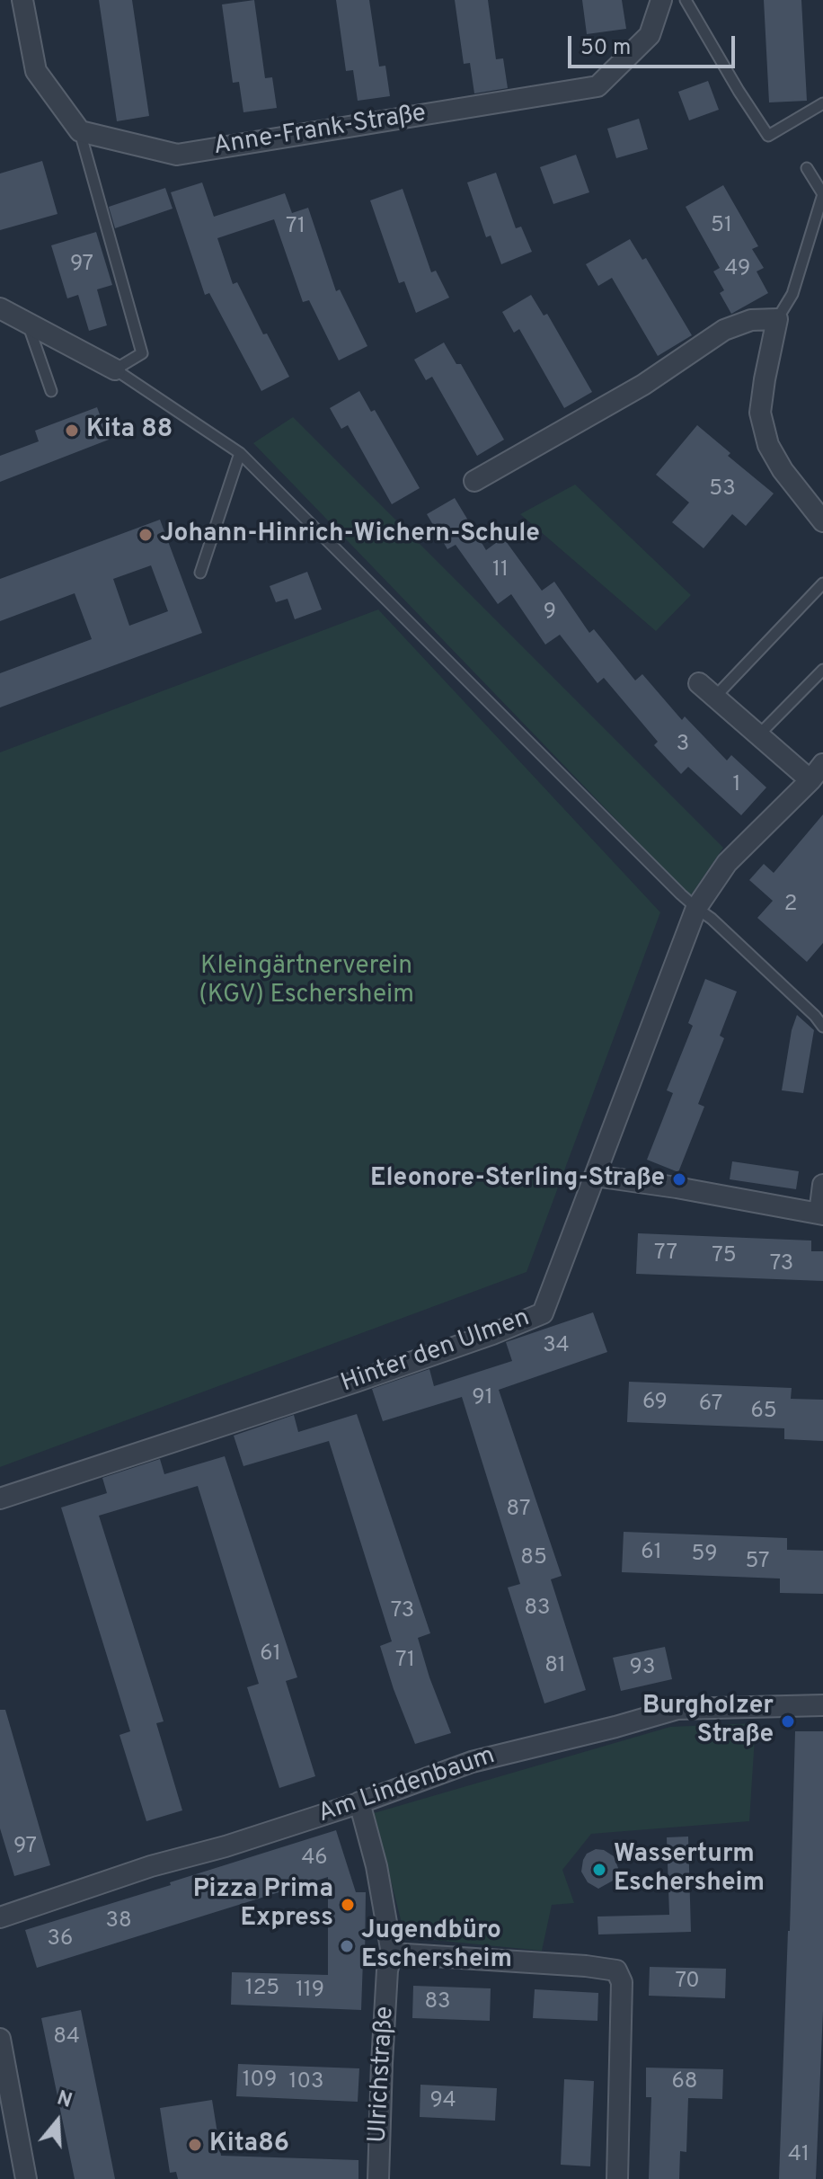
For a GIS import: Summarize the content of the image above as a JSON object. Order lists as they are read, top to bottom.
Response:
{
  "streets": {
    "street": [
      "Anne-Frank-Straße",
      "Hinter den Ulmen",
      "Am Lindenbaum",
      "Ulrichstraße"
    ]
  },
  "crossings": [
    ["Am Lindenbaum", "Ulrichstraße"]
  ],
  "parks": ["Kleingärtnerverein (KGV) Eschersheim"],
  "places": [
    "Kita 88",
    "Johann-Hinrich-Wichern-Schule",
    "Eleonore-Sterling-Straße",
    "Burgholzer Straße",
    "Wasserturm Eschersheim",
    "Pizza Prima Express",
    "Jugendbüro Eschersheim",
    "Kita86"
  ],
  "house_numbers": [
    "51",
    "71",
    "97",
    "49",
    "53",
    "11",
    "9",
    "3",
    "1",
    "2",
    "77",
    "75",
    "73",
    "34",
    "91",
    "69",
    "67",
    "65",
    "87",
    "61",
    "59",
    "85",
    "57",
    "83",
    "73",
    "61",
    "71",
    "81",
    "93",
    "97",
    "46",
    "38",
    "36",
    "70",
    "125",
    "119",
    "83",
    "84",
    "109",
    "103",
    "68",
    "94",
    "41"
  ],
  "scale_bar": "50 m",
  "north": "top"
}
